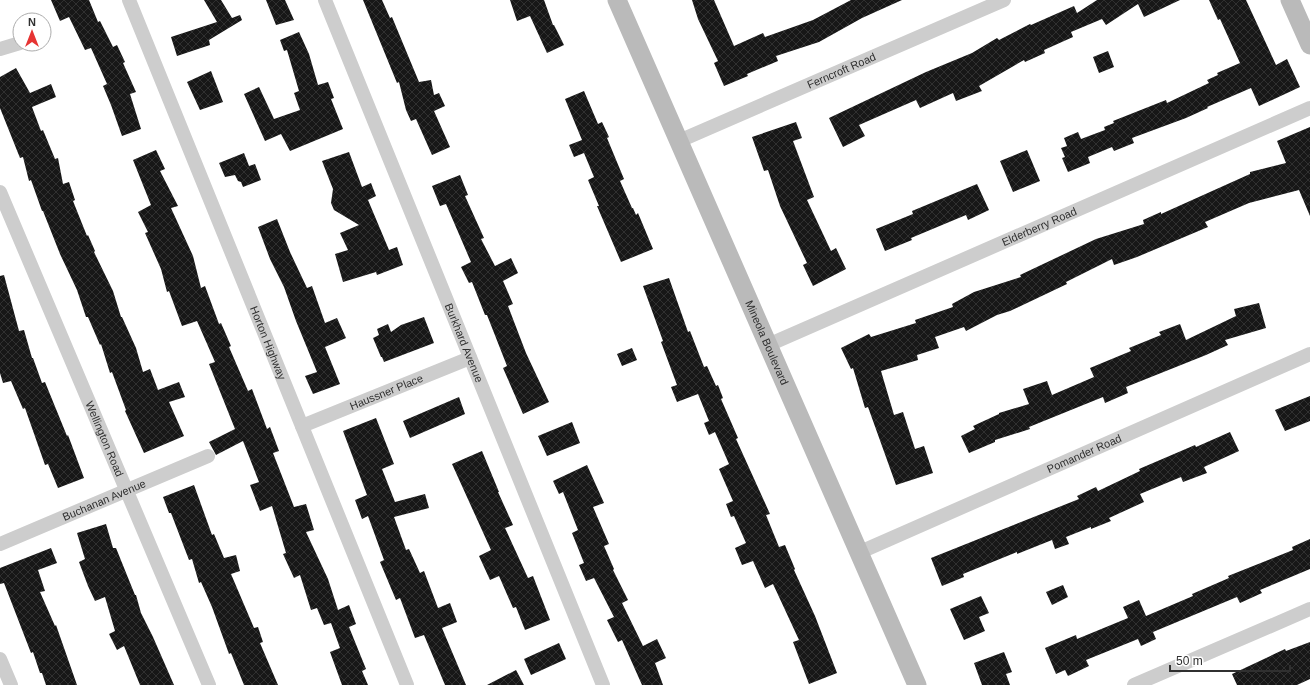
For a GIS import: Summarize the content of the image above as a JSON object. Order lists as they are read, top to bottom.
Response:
{
  "streets": {
    "main road": ["Mineola Boulevard"],
    "street": [
      "Ferncroft Road",
      "Elderberry Road",
      "Horton Highway",
      "Burkhard Avenue",
      "Haussner Place",
      "Wellington Road",
      "Pomander Road",
      "Buchanan Avenue"
    ]
  },
  "crossings": [
    ["Ferncroft Road", "Mineola Boulevard"],
    ["Elderberry Road", "Mineola Boulevard"],
    ["Horton Highway", "Haussner Place"],
    ["Burkhard Avenue", "Haussner Place"],
    ["Mineola Boulevard", "Pomander Road"],
    ["Wellington Road", "Buchanan Avenue"]
  ],
  "scale_bar": "50 m",
  "north": "top"
}
